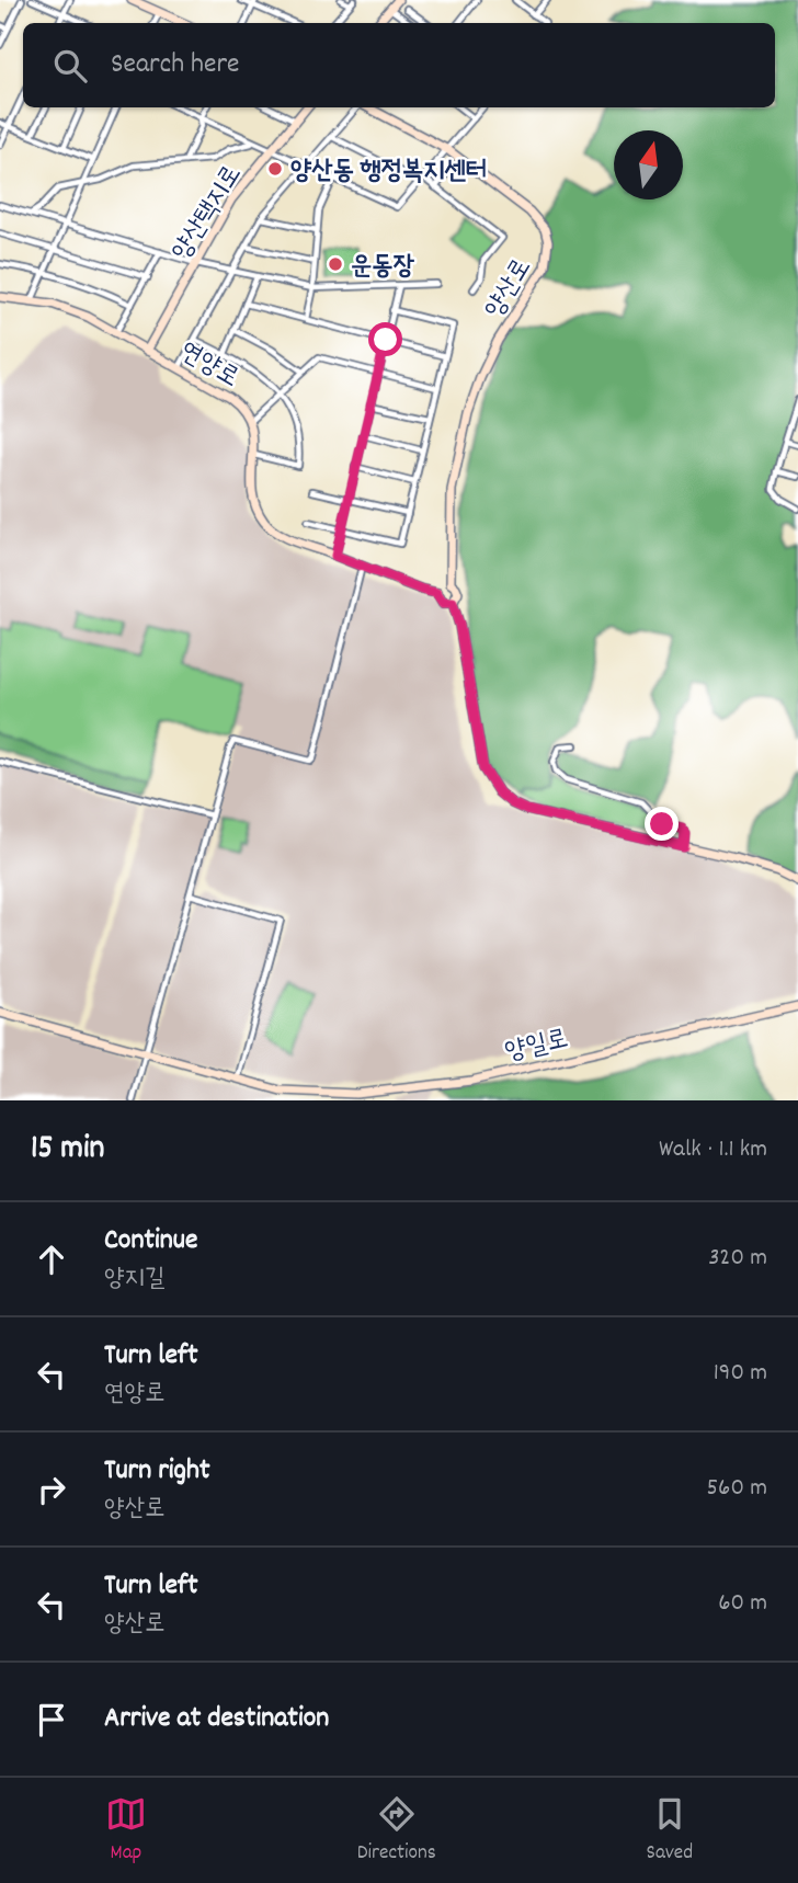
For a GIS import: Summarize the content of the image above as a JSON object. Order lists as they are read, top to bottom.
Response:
{
  "streets": {
    "street": [
      "양산택지로",
      "양산로",
      "연양로",
      "양일로"
    ]
  },
  "crossings": [
    ["양산택지로", "연양로"],
    ["양산로", "연양로"]
  ],
  "places": ["양산동 행정복지센터", "운동장"],
  "north": "top",
  "page": {
    "search": "Search here",
    "heading": ["15 min", "Walk · 1.1 km"],
    "list": [
      ["Continue", "양지길", "320 m"],
      ["Turn left", "연양로", "190 m"],
      ["Turn right", "양산로", "560 m"],
      ["Turn left", "양산로", "60 m"],
      "Arrive at destination"
    ],
    "nav": ["Map", "Directions", "Saved"]
  }
}
